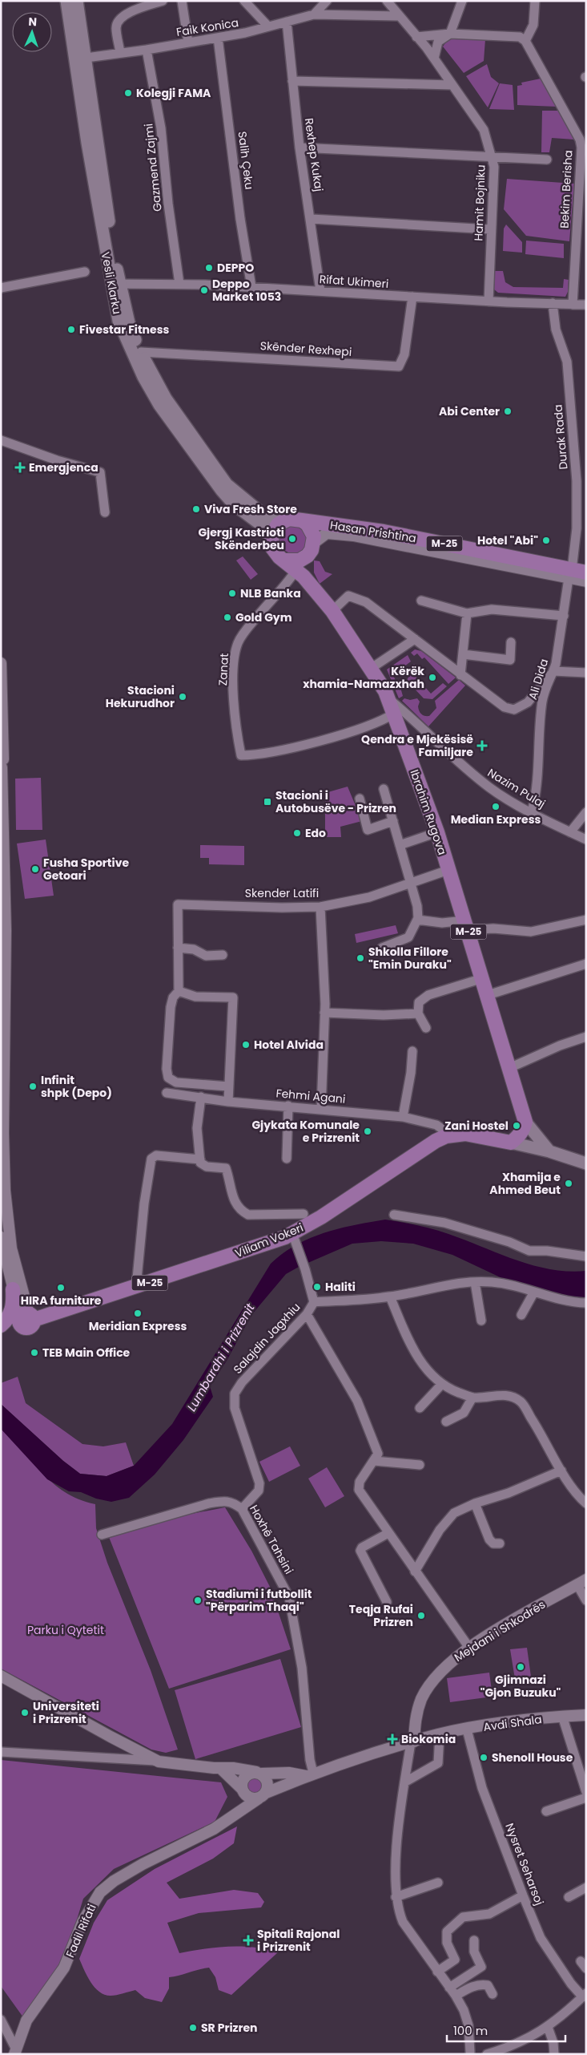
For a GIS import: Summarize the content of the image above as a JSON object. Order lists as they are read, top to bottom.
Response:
{
  "streets": {
    "main road": [
      "Vesli Klarku",
      "Hasan Prishtina",
      "M-25",
      "Ibrahim Rugova",
      "Viliam Vokeri"
    ],
    "street": [
      "Faik Konica",
      "Rexhep Kukaj",
      "Salih Çeku",
      "Gazmend Zajmi",
      "Bekim Berisha",
      "Hamit Bojniku",
      "Rifat Ukimeri",
      "Skënder Rexhepi",
      "Durak Rada",
      "Zanat",
      "Ali Dida",
      "Nazim Pulaj",
      "Skender Latifi",
      "Fehmi Agani",
      "Salajdin Jagxhiu",
      "Hoxhë Tahsini",
      "Mejdani i Shkodrës",
      "Avdi Shala",
      "Nysret Seharsoj",
      "Fadil Rifati"
    ]
  },
  "crossings": [
    ["Faik Konica", "Rexhep Kukaj"],
    ["Faik Konica", "Salih Çeku"],
    ["Faik Konica", "Gazmend Zajmi"],
    ["Faik Konica", "Vesli Klarku"],
    ["Rexhep Kukaj", "Rifat Ukimeri"],
    ["Salih Çeku", "Rifat Ukimeri"],
    ["Gazmend Zajmi", "Rifat Ukimeri"],
    ["Bekim Berisha", "Rifat Ukimeri"],
    ["Hamit Bojniku", "Rifat Ukimeri"],
    ["Rifat Ukimeri", "Vesli Klarku"],
    ["Rifat Ukimeri", "Skënder Rexhepi"],
    ["Rifat Ukimeri", "Durak Rada"],
    ["Vesli Klarku", "Skënder Rexhepi"],
    ["Vesli Klarku", "Hasan Prishtina"],
    ["Vesli Klarku", "M-25"],
    ["Vesli Klarku", "Zanat"],
    ["Vesli Klarku", "Ibrahim Rugova"],
    ["Durak Rada", "Hasan Prishtina"],
    ["Durak Rada", "Ali Dida"],
    ["Hasan Prishtina", "M-25"],
    ["Hasan Prishtina", "Zanat"],
    ["Hasan Prishtina", "Ali Dida"],
    ["Hasan Prishtina", "Ibrahim Rugova"],
    ["M-25", "Zanat"],
    ["M-25", "Ibrahim Rugova"],
    ["Zanat", "Ibrahim Rugova"],
    ["Ali Dida", "Nazim Pulaj"],
    ["Nazim Pulaj", "Ibrahim Rugova"],
    ["Ibrahim Rugova", "Skender Latifi"],
    ["Ibrahim Rugova", "Viliam Vokeri"],
    ["Fehmi Agani", "Viliam Vokeri"],
    ["Viliam Vokeri", "Salajdin Jagxhiu"],
    ["Salajdin Jagxhiu", "Hoxhë Tahsini"],
    ["Hoxhë Tahsini", "Avdi Shala"],
    ["Hoxhë Tahsini", "Fadil Rifati"],
    ["Mejdani i Shkodrës", "Avdi Shala"],
    ["Avdi Shala", "Nysret Seharsoj"],
    ["Avdi Shala", "Fadil Rifati"]
  ],
  "water": ["Lumbardhi i Prizrenit"],
  "parks": ["Parku i Qytetit"],
  "places": {
    "other": [
      "Kolegji FAMA",
      "DEPPO",
      "Deppo Market 1053",
      "Fivestar Fitness",
      "Abi Center",
      "Viva Fresh Store",
      "Gjergj Kastrioti Skënderbeu",
      "Hotel \"Abi\"",
      "NLB Banka",
      "Gold Gym",
      "Kërëk xhamia-Namazxhah",
      "Stacioni Hekurudhor",
      "Median Express",
      "Edo",
      "Fusha Sportive Getoari",
      "Shkolla Fillore \"Emin Duraku\"",
      "Hotel Alvida",
      "Infinit shpk (Depo)",
      "Zani Hostel",
      "Gjykata Komunale e Prizrenit",
      "Xhamija e Ahmed Beut",
      "Haliti",
      "HIRA furniture",
      "Meridian Express",
      "TEB Main Office",
      "Stadiumi i futbollit \"Përparim Thaqi\"",
      "Teqja Rufai Prizren",
      "Gjimnazi \"Gjon Buzuku\"",
      "Universiteti i Prizrenit",
      "Shenoll House",
      "SR Prizren"
    ],
    "health": [
      "Emergjenca",
      "Qendra e Mjekësisë Familjare",
      "Biokomia",
      "Spitali Rajonal i Prizrenit"
    ],
    "transit": ["Stacioni i Autobusëve - Prizren"]
  },
  "scale_bar": "100 m",
  "north": "top"
}
